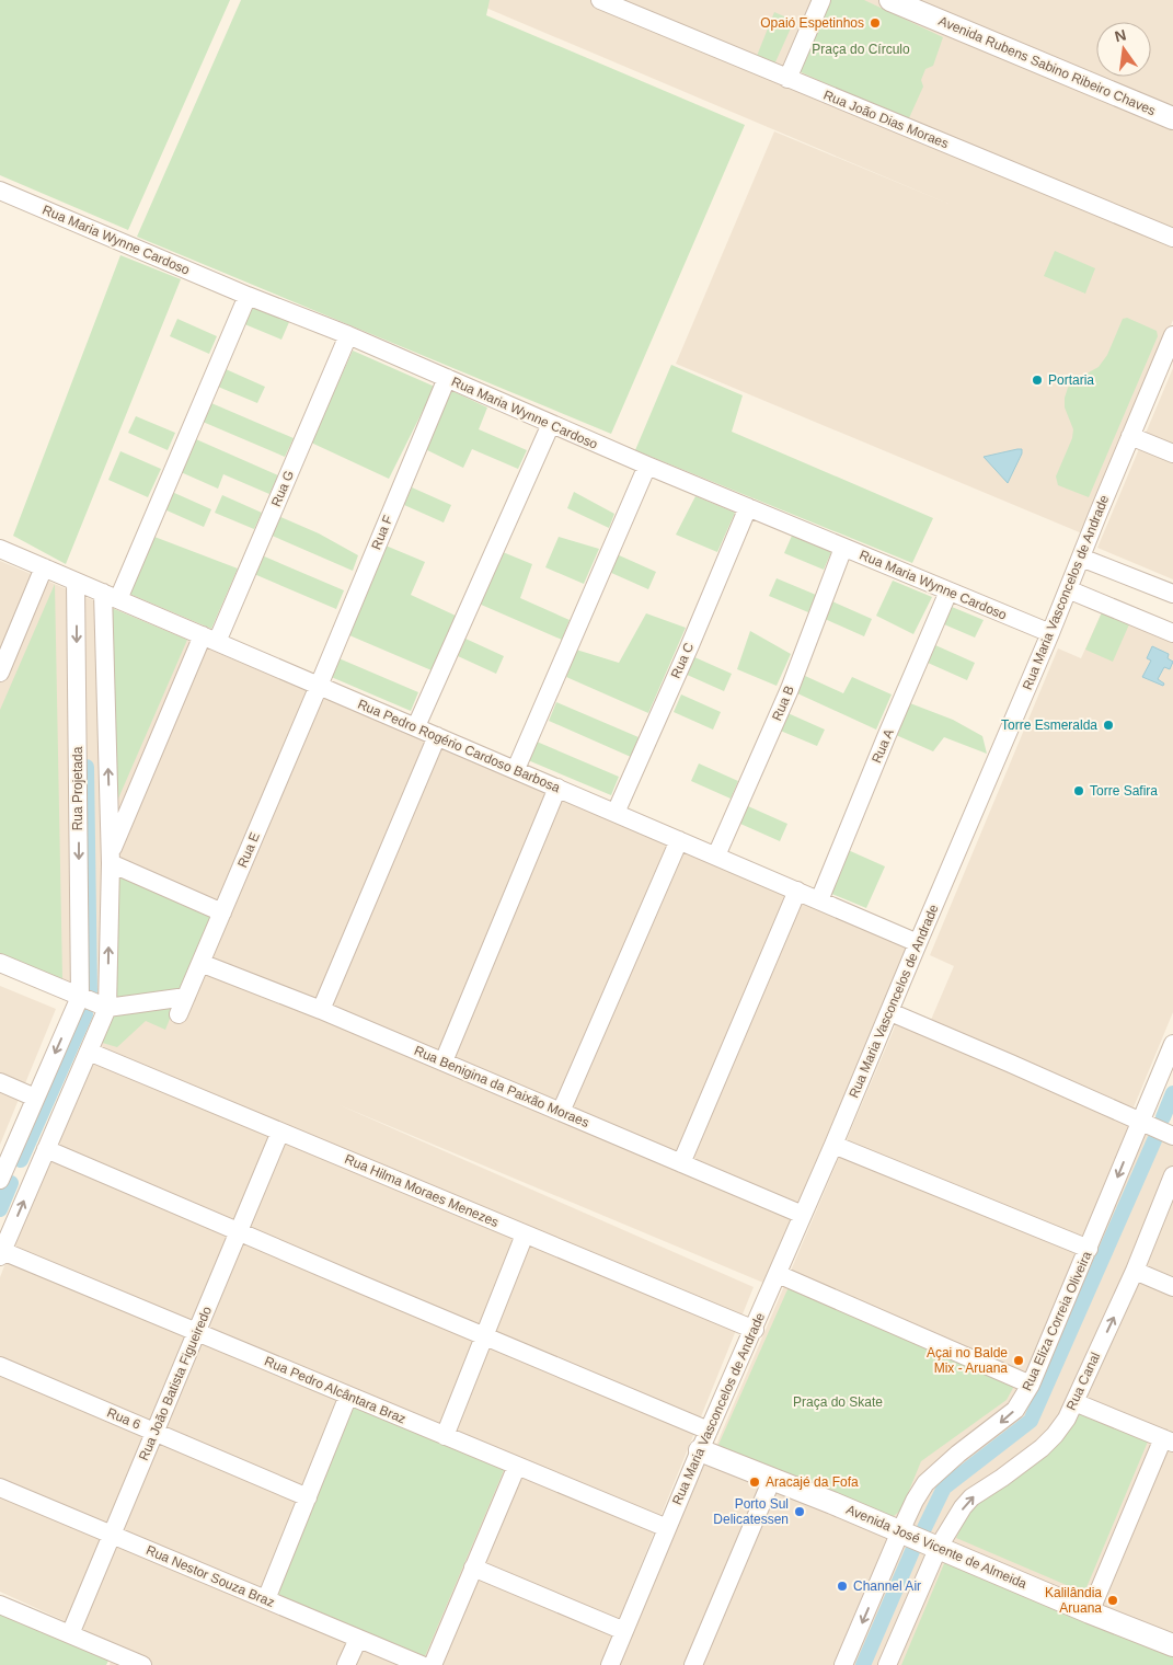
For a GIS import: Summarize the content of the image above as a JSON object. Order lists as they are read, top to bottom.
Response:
{
  "streets": {
    "street": [
      "Avenida Rubens Sabino Ribeiro Chaves",
      "Rua João Dias Moraes",
      "Rua Maria Wynne Cardoso",
      "Rua G",
      "Rua F",
      "Rua Maria Vasconcelos de Andrade",
      "Rua C",
      "Rua B",
      "Rua Pedro Rogério Cardoso Barbosa",
      "Rua A",
      "Rua Projetada",
      "Rua E",
      "Rua Benigina da Paixão Moraes",
      "Rua Hilma Moraes Menezes",
      "Rua Eliza Correia Oliveira",
      "Rua Canal",
      "Rua João Batista Figueiredo",
      "Rua Pedro Alcântara Braz",
      "Rua 6",
      "Avenida José Vicente de Almeida",
      "Rua Nestor Souza Braz"
    ]
  },
  "crossings": [
    ["Rua Maria Wynne Cardoso", "Rua G"],
    ["Rua Maria Wynne Cardoso", "Rua F"],
    ["Rua Maria Wynne Cardoso", "Rua Maria Vasconcelos de Andrade"],
    ["Rua Maria Wynne Cardoso", "Rua C"],
    ["Rua Maria Wynne Cardoso", "Rua B"],
    ["Rua Maria Wynne Cardoso", "Rua A"],
    ["Rua G", "Rua Pedro Rogério Cardoso Barbosa"],
    ["Rua F", "Rua Pedro Rogério Cardoso Barbosa"],
    ["Rua F", "Rua E"],
    ["Rua Maria Vasconcelos de Andrade", "Rua Pedro Rogério Cardoso Barbosa"],
    ["Rua Maria Vasconcelos de Andrade", "Rua Benigina da Paixão Moraes"],
    ["Rua Maria Vasconcelos de Andrade", "Rua Hilma Moraes Menezes"],
    ["Rua Maria Vasconcelos de Andrade", "Rua Pedro Alcântara Braz"],
    ["Rua Maria Vasconcelos de Andrade", "Avenida José Vicente de Almeida"],
    ["Rua C", "Rua Pedro Rogério Cardoso Barbosa"],
    ["Rua B", "Rua Pedro Rogério Cardoso Barbosa"],
    ["Rua Pedro Rogério Cardoso Barbosa", "Rua A"],
    ["Rua Pedro Rogério Cardoso Barbosa", "Rua Projetada"],
    ["Rua Pedro Rogério Cardoso Barbosa", "Rua E"],
    ["Rua E", "Rua Benigina da Paixão Moraes"],
    ["Rua Hilma Moraes Menezes", "Rua João Batista Figueiredo"],
    ["Rua Eliza Correia Oliveira", "Avenida José Vicente de Almeida"],
    ["Rua Canal", "Avenida José Vicente de Almeida"],
    ["Rua João Batista Figueiredo", "Rua Pedro Alcântara Braz"],
    ["Rua João Batista Figueiredo", "Rua 6"],
    ["Rua João Batista Figueiredo", "Rua Nestor Souza Braz"]
  ],
  "parks": ["Praça do Círculo", "Praça do Skate"],
  "places": [
    "Opaió Espetinhos",
    "Portaria",
    "Torre Esmeralda",
    "Torre Safira",
    "Açai no Balde Mix - Aruana",
    "Aracajé da Fofa",
    "Porto Sul Delicatessen",
    "Channel Air",
    "Kalilândia Aruana"
  ],
  "north": "top"
}
